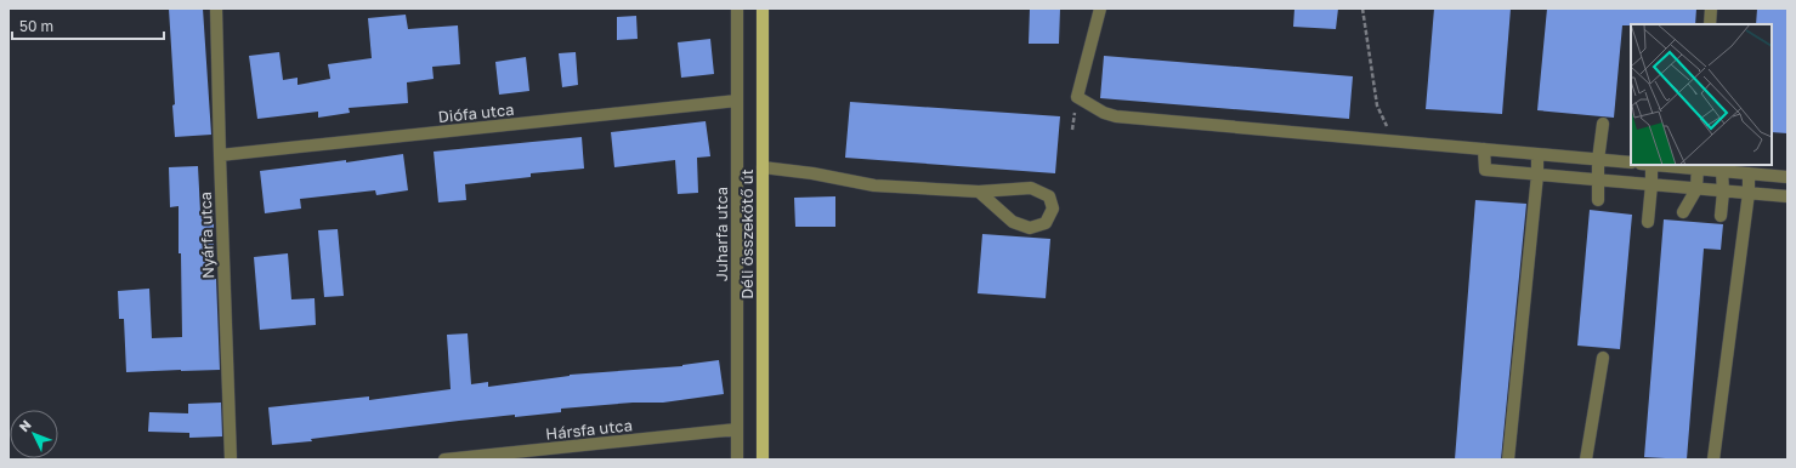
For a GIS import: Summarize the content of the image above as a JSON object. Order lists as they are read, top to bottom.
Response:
{
  "streets": {
    "main road": ["Déli összekötő út"],
    "street": [
      "Diófa utca",
      "Juharfa utca",
      "Nyárfa utca",
      "Hársfa utca"
    ]
  },
  "crossings": [
    ["Diófa utca", "Juharfa utca"],
    ["Diófa utca", "Nyárfa utca"],
    ["Juharfa utca", "Hársfa utca"]
  ],
  "scale_bar": "50 m",
  "north": "top left"
}
